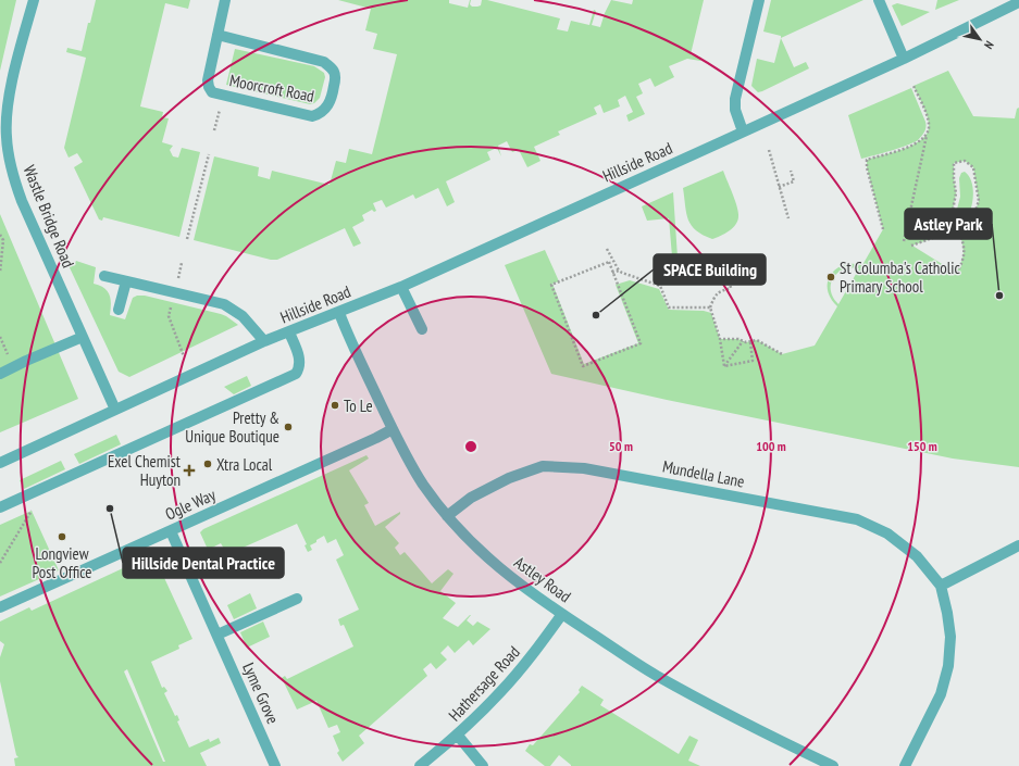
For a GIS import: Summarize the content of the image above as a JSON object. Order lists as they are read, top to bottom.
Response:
{
  "streets": {
    "street": [
      "Moorcroft Road",
      "Hillside Road",
      "Wastle Bridge Road",
      "Mundella Lane",
      "Ogle Way",
      "Astley Road",
      "Hathersage Road",
      "Lyme Grove"
    ]
  },
  "crossings": [
    ["Hillside Road", "Wastle Bridge Road"],
    ["Hillside Road", "Astley Road"],
    ["Mundella Lane", "Astley Road"],
    ["Ogle Way", "Astley Road"],
    ["Ogle Way", "Lyme Grove"],
    ["Astley Road", "Hathersage Road"]
  ],
  "places": {
    "other": [
      "St Columba's Catholic Primary School",
      "Astley Park",
      "SPACE Building",
      "To Le",
      "Pretty & Unique Boutique",
      "Xtra Local",
      "Hillside Dental Practice",
      "Longview Post Office"
    ],
    "health": ["Exel Chemist Huyton"]
  },
  "north": "bottom right",
  "rings": ["50 m", "100 m", "150 m"]
}
